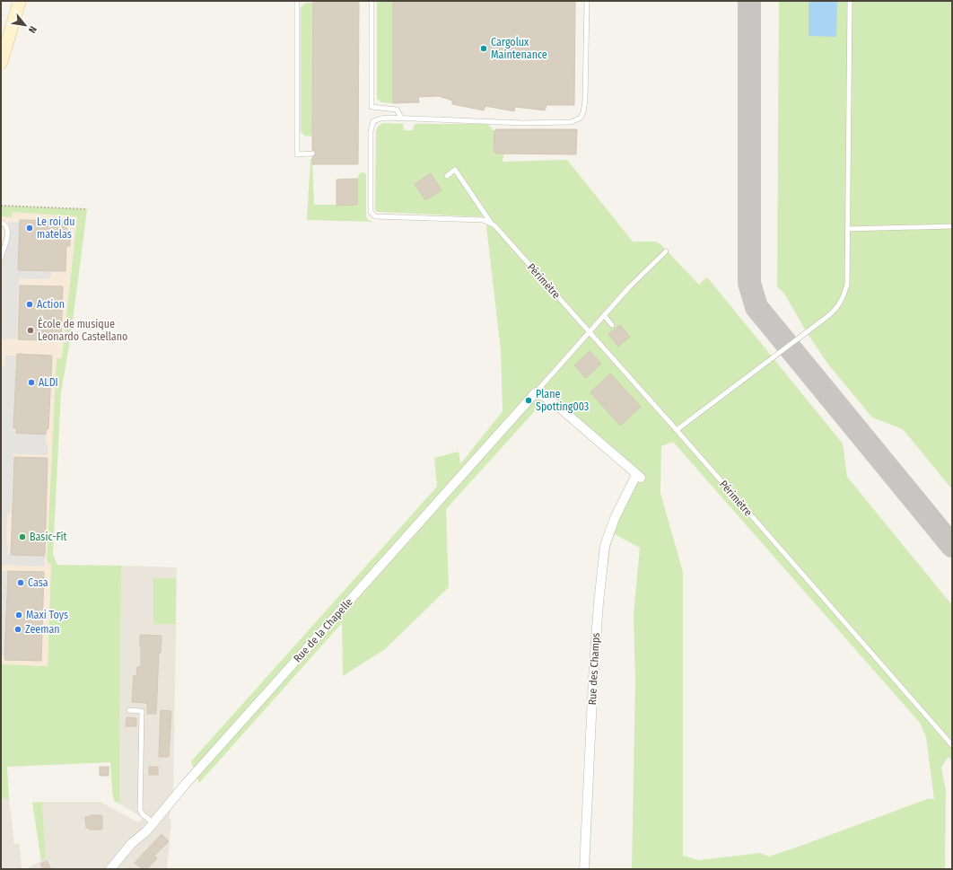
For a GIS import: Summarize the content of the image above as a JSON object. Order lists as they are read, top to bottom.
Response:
{
  "streets": {
    "street": ["Rue de la Chapelle", "Rue des Champs"],
    "lane": ["Périmètre"]
  },
  "crossings": [
    ["Rue de la Chapelle", "Rue des Champs"]
  ],
  "places": [
    "Cargolux Maintenance",
    "Le roi du matelas",
    "Action",
    "École de musique Leonardo Castellano",
    "ALDI",
    "Plane Spotting003",
    "Basic-Fit",
    "Casa",
    "Maxi Toys",
    "Zeeman"
  ],
  "north": "bottom right"
}
